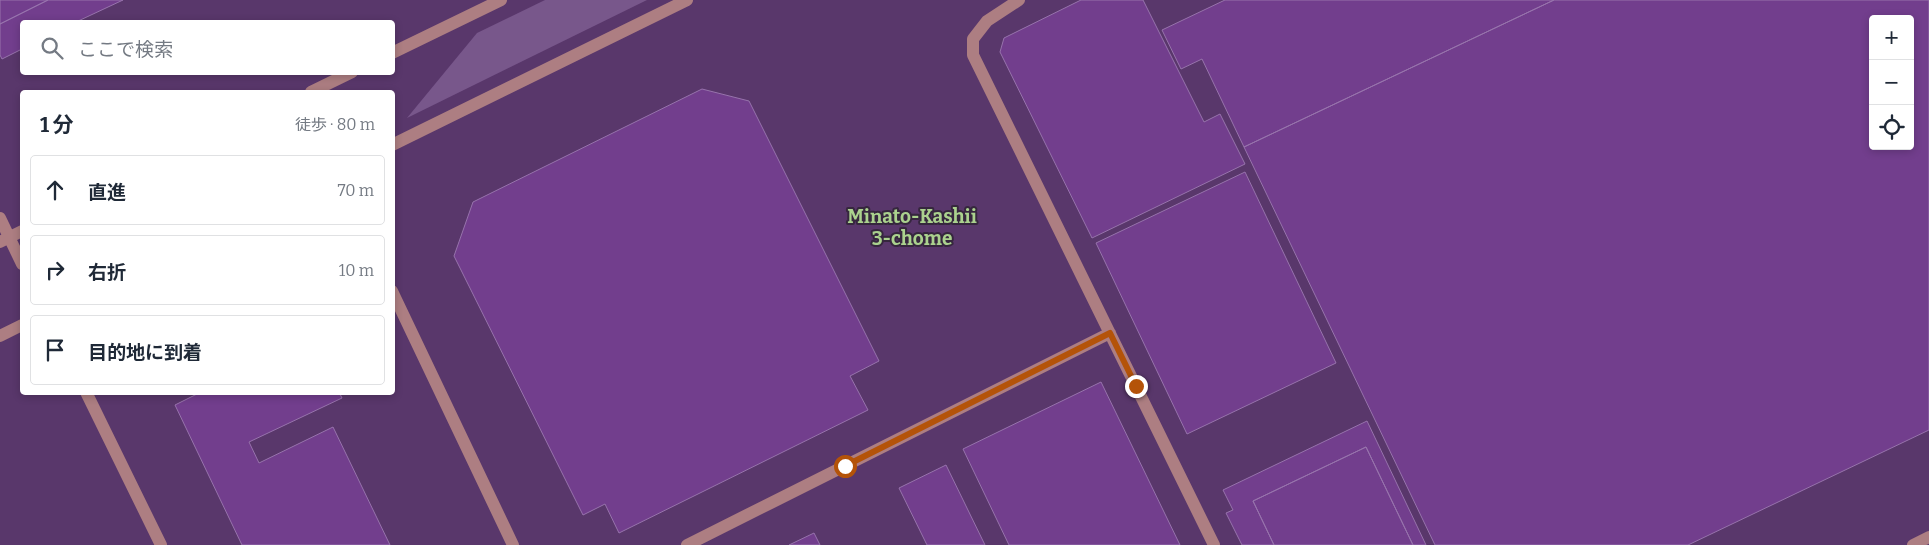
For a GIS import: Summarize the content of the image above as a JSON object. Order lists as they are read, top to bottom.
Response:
{
  "districts": ["Minato-Kashii 3-chome"],
  "page": {
    "map_buttons": ["+", "−"],
    "search": "ここで検索",
    "heading": ["1 分", "徒歩 · 80 m"],
    "list": [
      ["直進", "70 m"],
      ["右折", "10 m"],
      "目的地に到着"
    ]
  }
}
